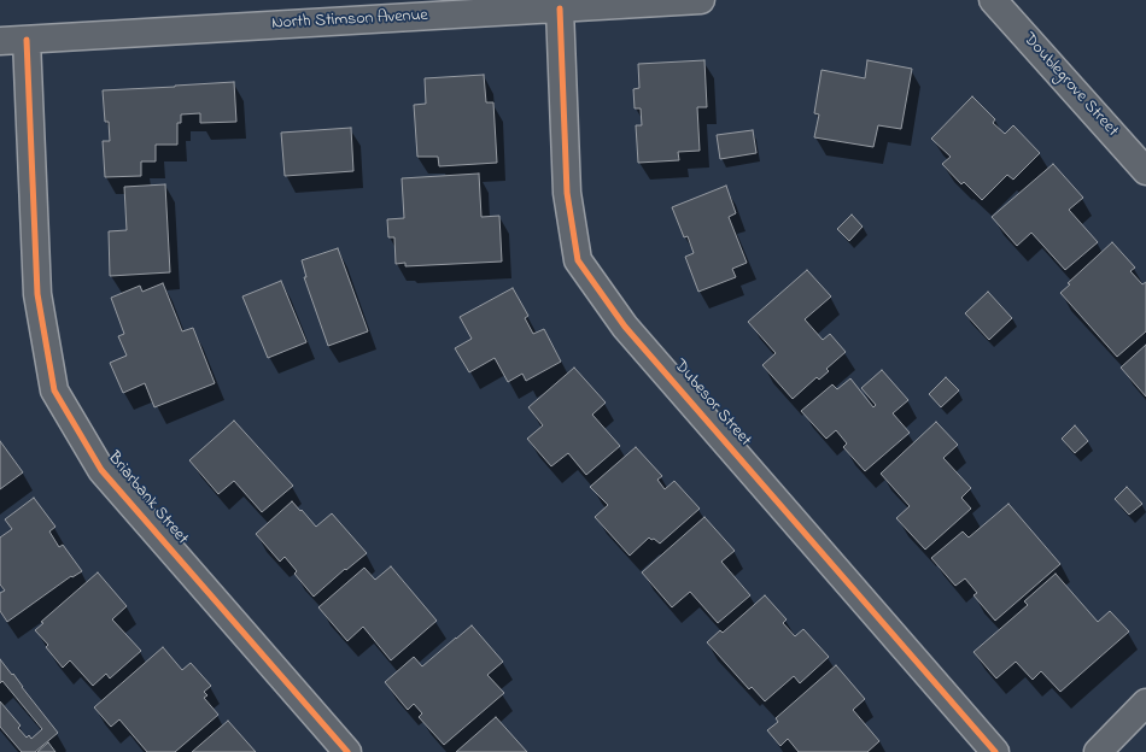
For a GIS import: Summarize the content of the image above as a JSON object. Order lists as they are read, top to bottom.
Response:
{
  "streets": {
    "street": [
      "North Stimson Avenue",
      "Doublegrove Street",
      "Dubesor Street",
      "Briarbank Street"
    ]
  },
  "crossings": [
    ["North Stimson Avenue", "Dubesor Street"],
    ["North Stimson Avenue", "Briarbank Street"]
  ]
}
